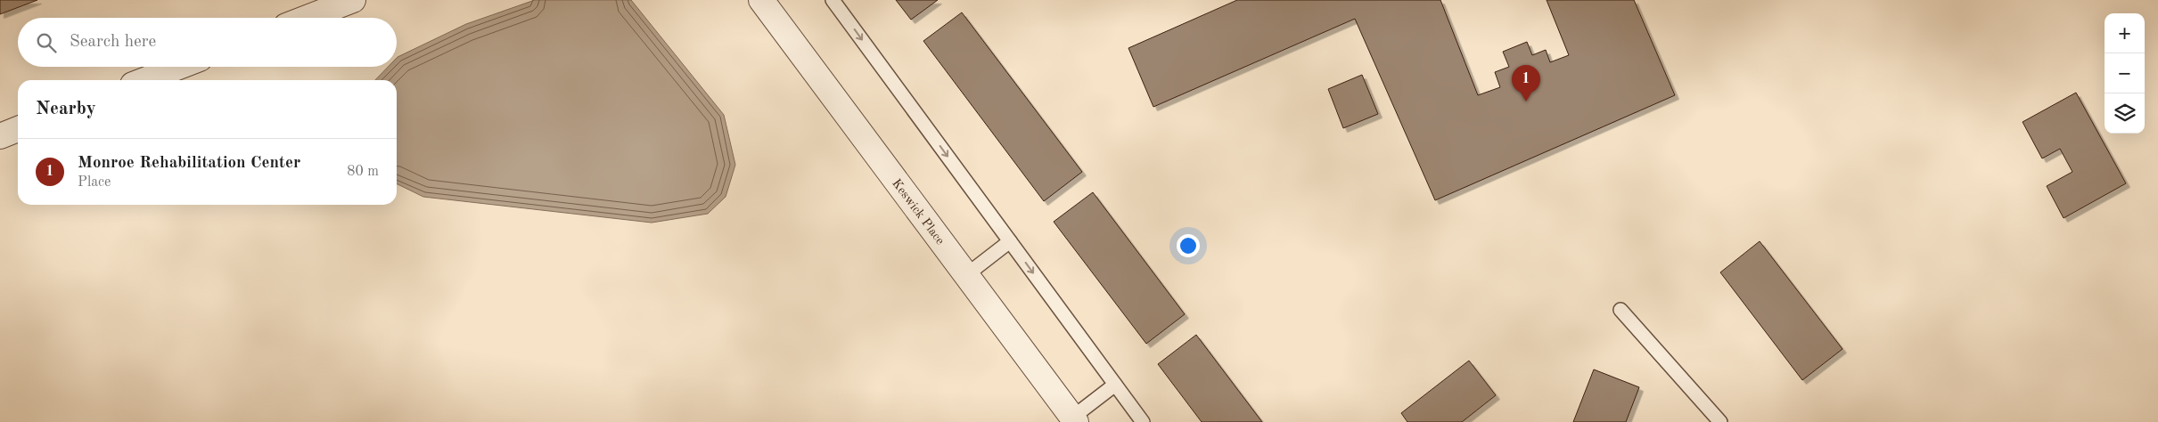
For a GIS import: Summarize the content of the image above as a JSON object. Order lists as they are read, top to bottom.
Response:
{
  "streets": {
    "street": ["Keswick Place"]
  },
  "page": {
    "map_buttons": ["+", "−"],
    "search": "Search here",
    "pins": "1",
    "heading": "Nearby",
    "list": [
      {
        "mark": "1",
        "name": "Monroe Rehabilitation Center",
        "note": "Place",
        "value": "80 m"
      }
    ]
  }
}
